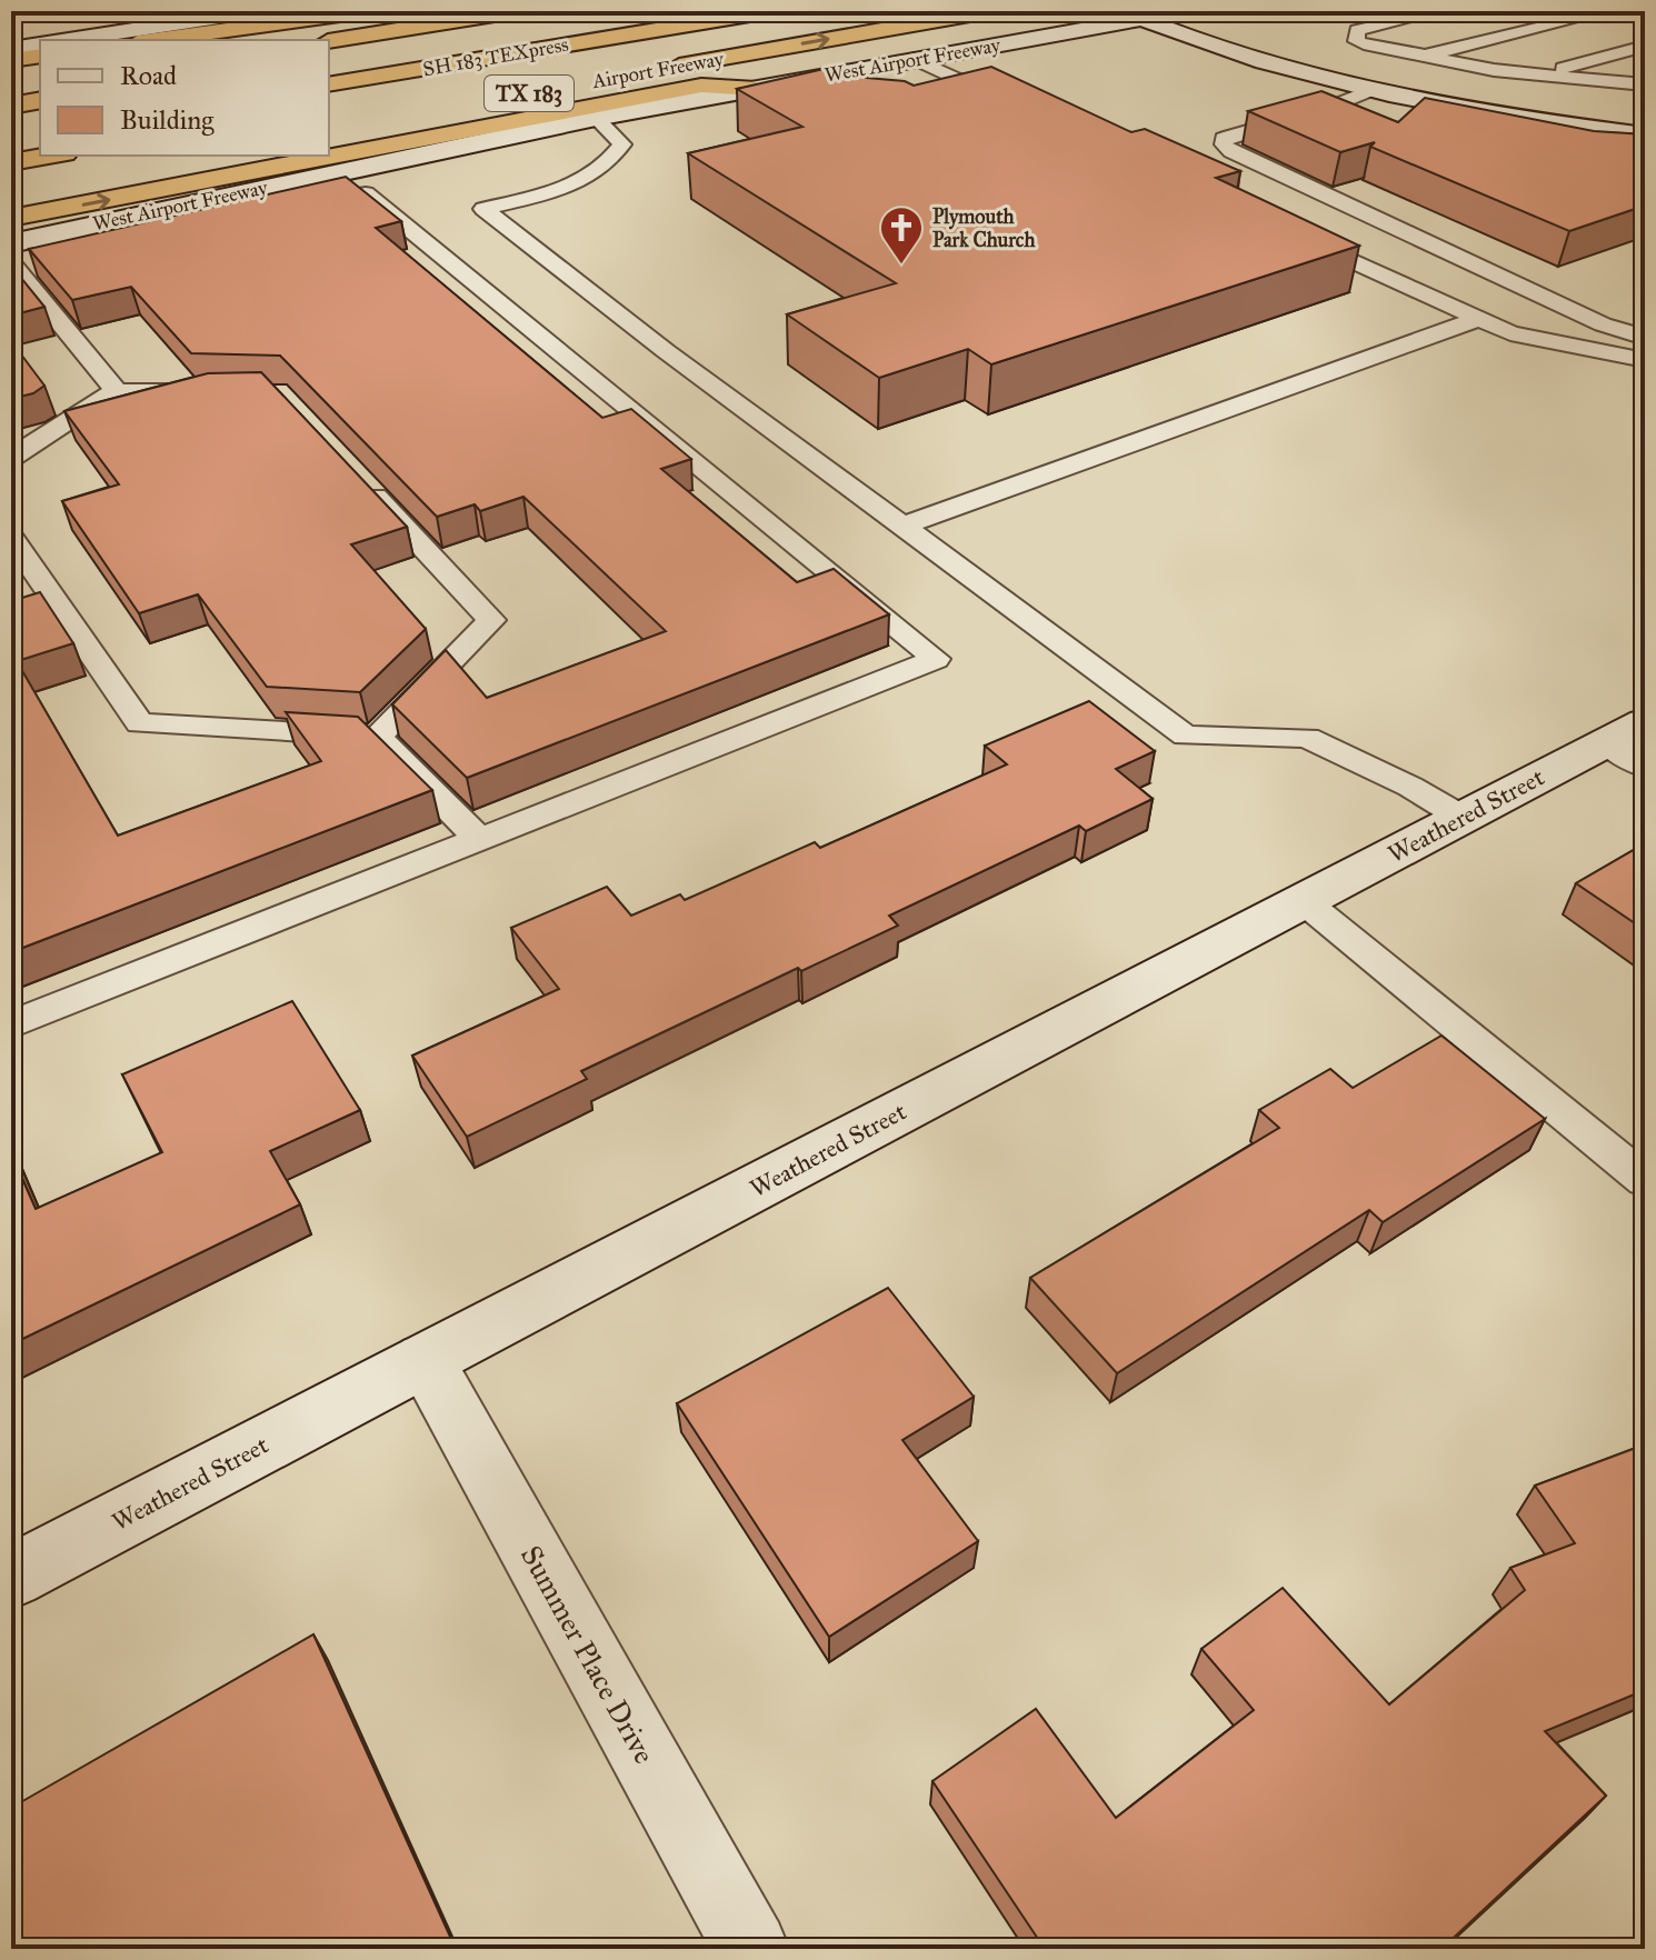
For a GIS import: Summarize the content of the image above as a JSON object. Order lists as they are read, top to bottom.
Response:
{
  "streets": {
    "highway": ["SH 183 TEXpress", "Airport Freeway", "TX 183"],
    "street": ["West Airport Freeway", "Weathered Street", "Summer Place Drive"]
  },
  "crossings": [
    ["Weathered Street", "Summer Place Drive"]
  ],
  "one_way": ["Airport Freeway"],
  "places": {
    "church": ["Plymouth Park Church"]
  },
  "legend": ["Road", "Building"]
}
